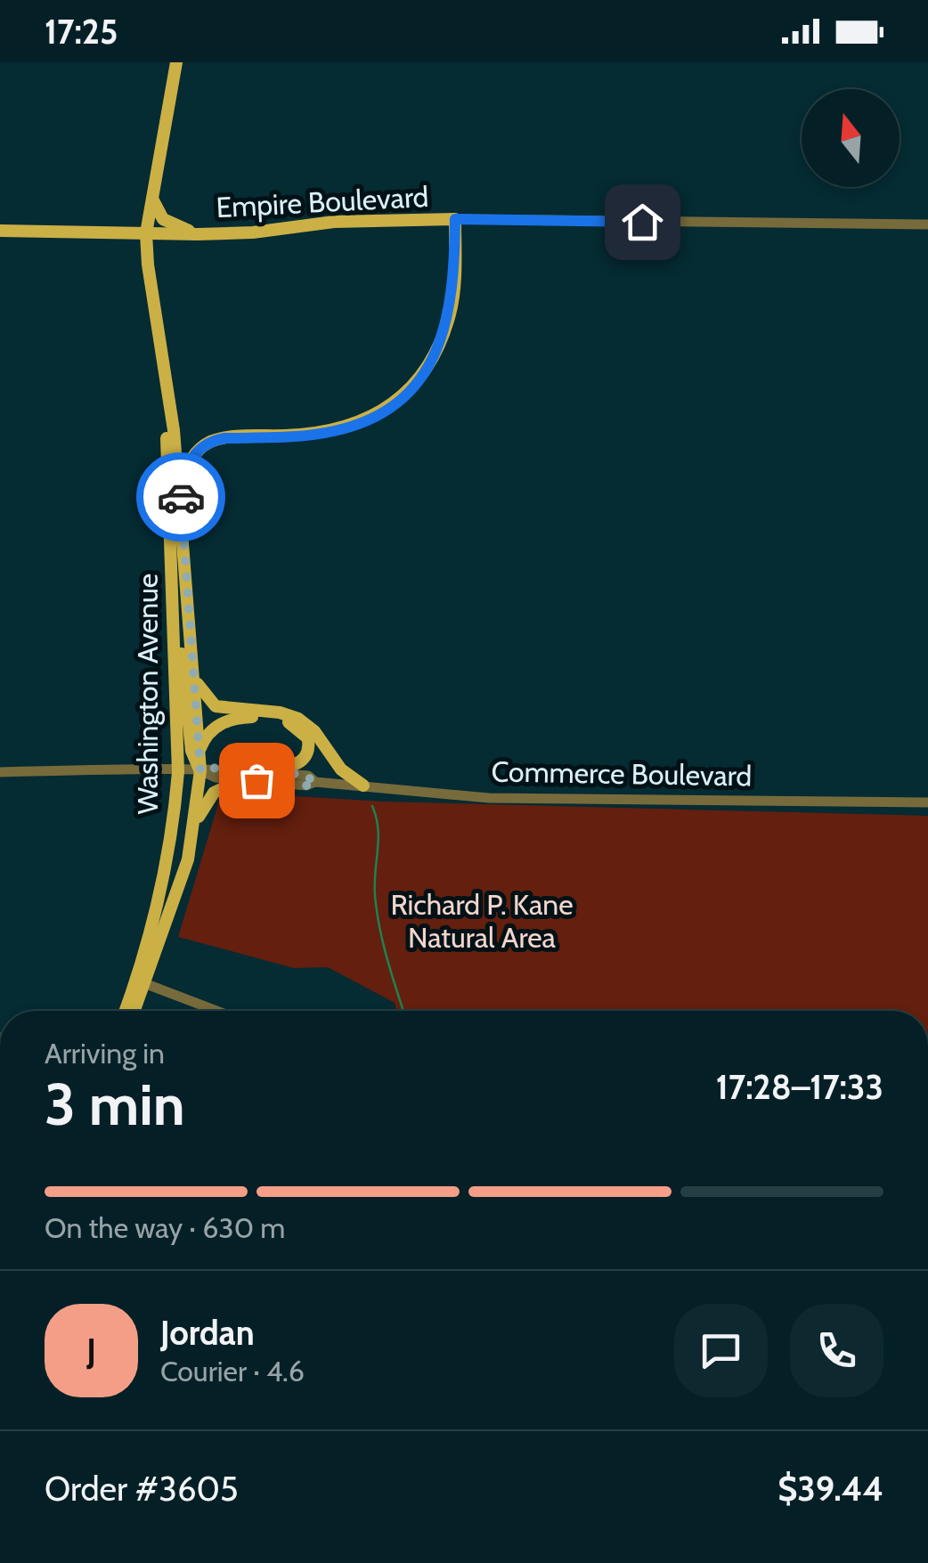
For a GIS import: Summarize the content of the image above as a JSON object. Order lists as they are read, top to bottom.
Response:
{
  "streets": {
    "main road": ["Empire Boulevard", "Washington Avenue"],
    "street": ["Commerce Boulevard"]
  },
  "crossings": [
    ["Empire Boulevard", "Washington Avenue"],
    ["Washington Avenue", "Commerce Boulevard"]
  ],
  "parks": ["Richard P. Kane Natural Area"],
  "north": "top",
  "page": {
    "status": "17:25",
    "heading": ["3 min", "Arriving in", "17:28–17:33"],
    "panel": [
      "Jordan",
      "Courier · 4.6",
      "Order #3605",
      "$39.44"
    ],
    "bar": "On the way · 630 m",
    "round": "J"
  }
}
